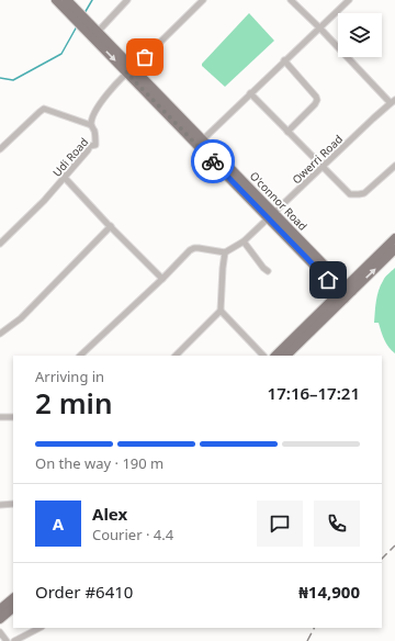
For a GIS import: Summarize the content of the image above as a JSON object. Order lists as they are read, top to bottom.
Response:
{
  "streets": {
    "main road": ["O'connor Road"],
    "street": ["Udi Road", "Owerri Road"]
  },
  "crossings": [
    ["Udi Road", "O'connor Road"],
    ["Owerri Road", "O'connor Road"]
  ],
  "page": {
    "heading": ["2 min", "Arriving in", "17:16–17:21"],
    "panel": [
      "Alex",
      "Courier · 4.4",
      "Order #6410",
      "₦14,900"
    ],
    "bar": "On the way · 190 m",
    "round": "A"
  }
}
